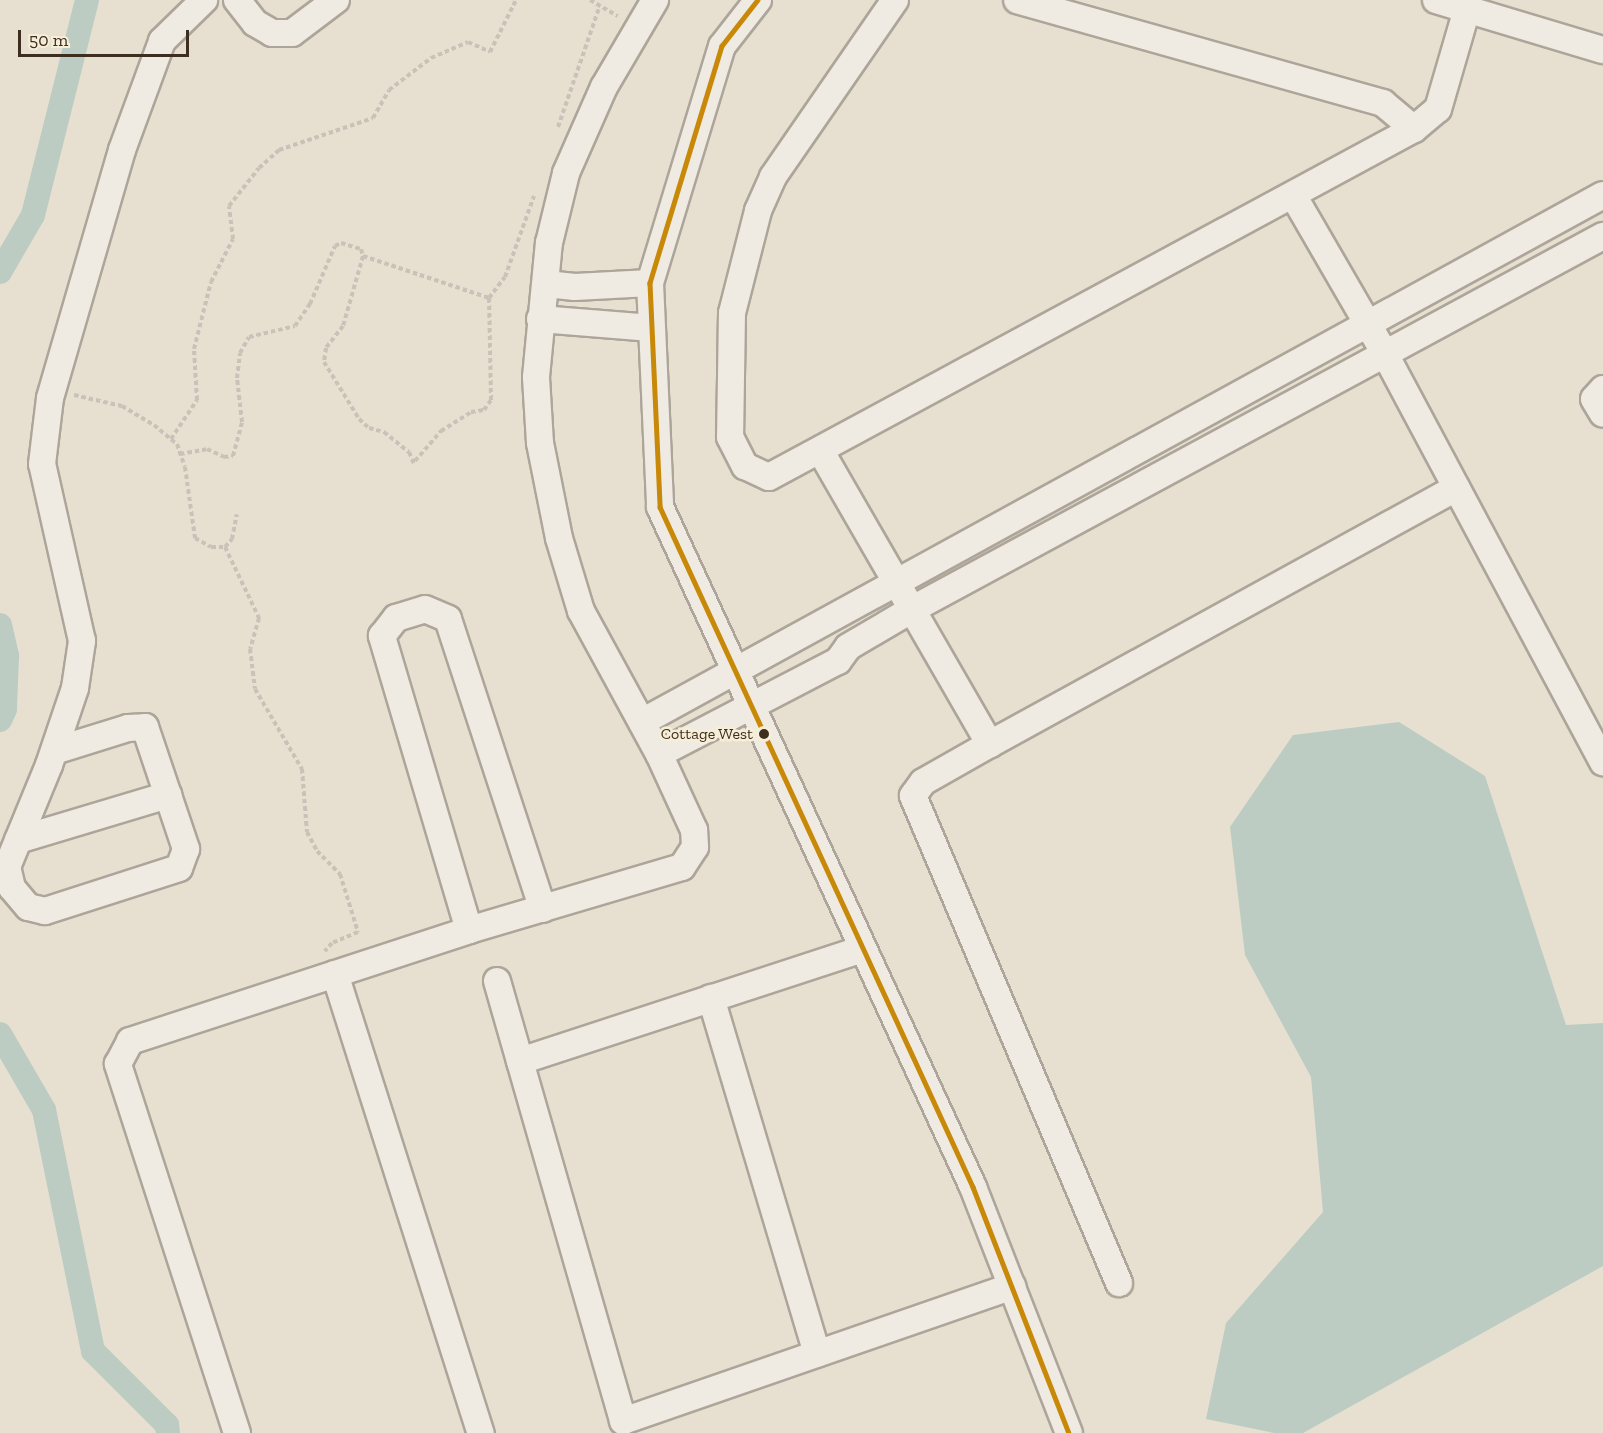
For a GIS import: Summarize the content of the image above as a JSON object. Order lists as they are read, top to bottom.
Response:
{
  "places": ["Cottage West"],
  "scale_bar": "50 m"
}
